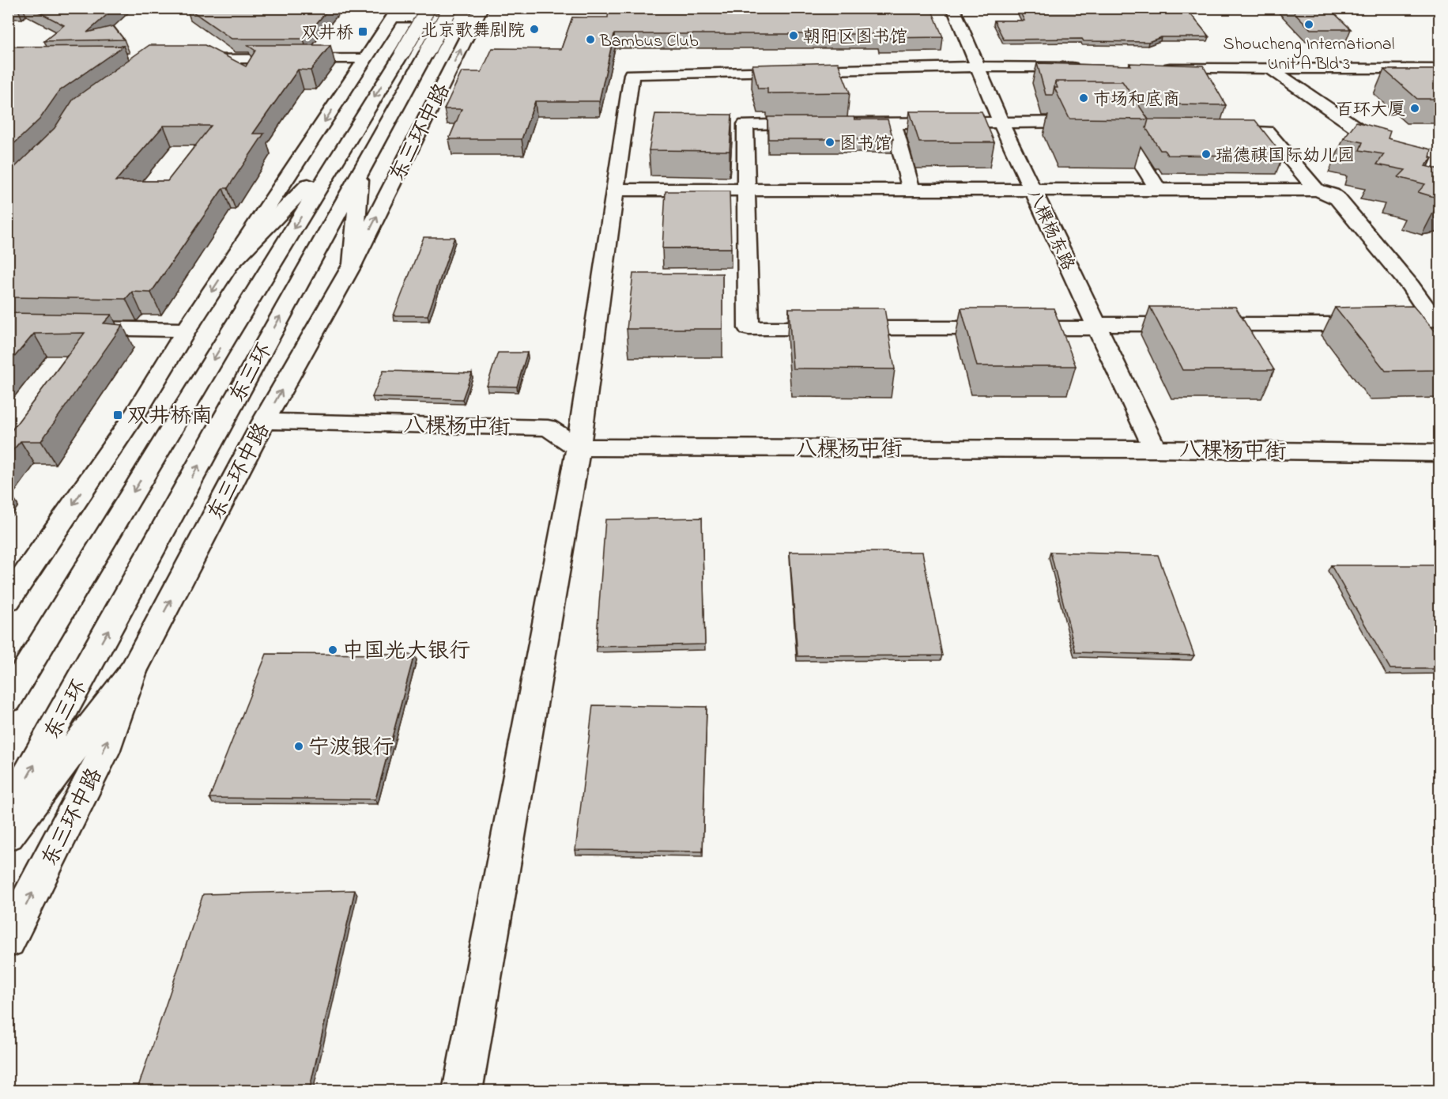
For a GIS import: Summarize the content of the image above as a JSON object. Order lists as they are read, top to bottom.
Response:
{
  "streets": {
    "main road": [
      "东三环中路",
      "八棵杨东路",
      "东三环",
      "八棵杨中街"
    ]
  },
  "crossings": [
    ["东三环中路", "八棵杨中街"],
    ["八棵杨东路", "八棵杨中街"]
  ],
  "places": {
    "other": [
      "Shoucheng International Unit A Bld 3",
      "北京歌舞剧院",
      "朝阳区图书馆",
      "Bambus Club",
      "市场和底商",
      "百环大厦",
      "图书馆",
      "瑞德祺国际幼儿园",
      "中国光大银行",
      "宁波银行"
    ],
    "transit": ["双井桥", "双井桥南"]
  }
}
